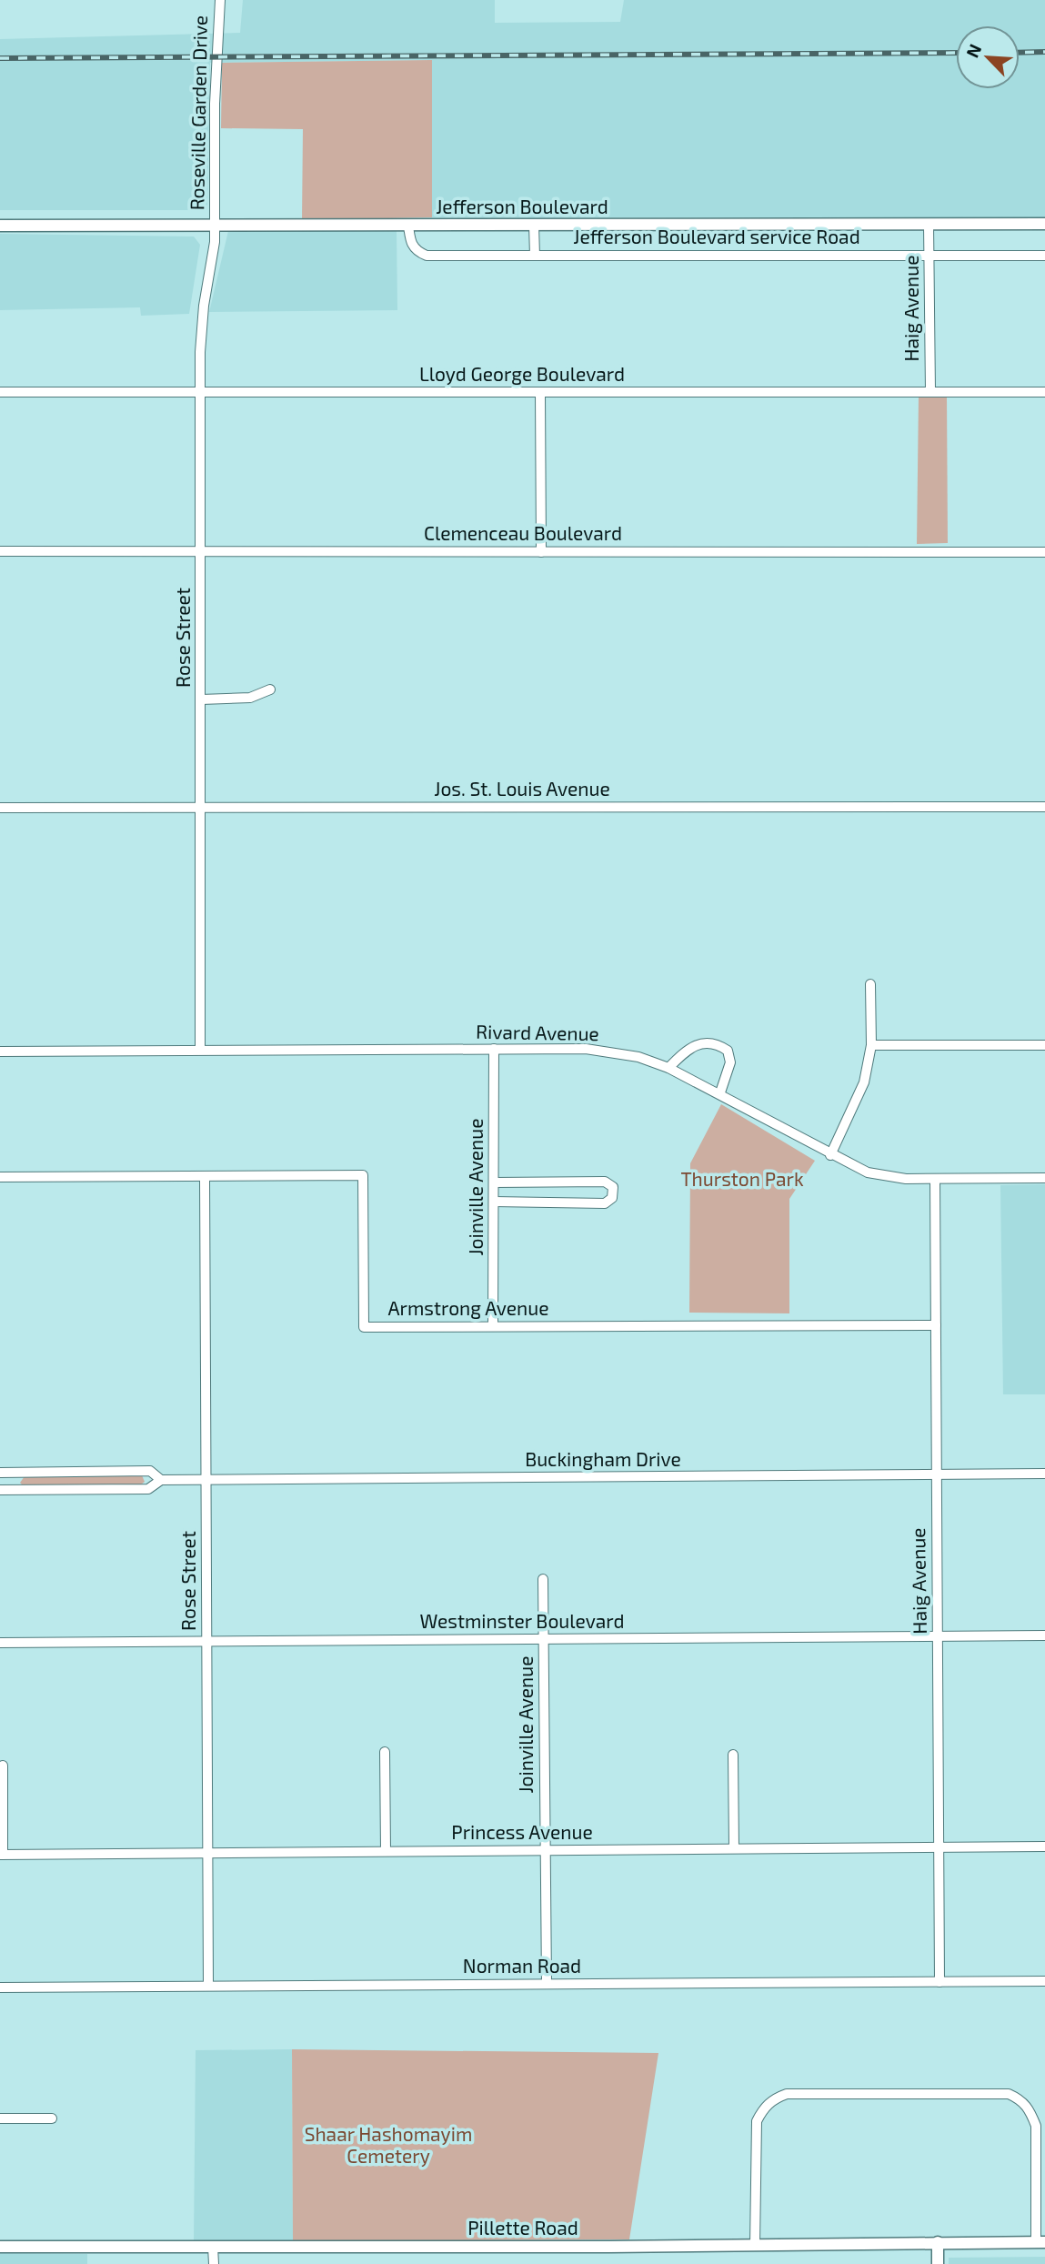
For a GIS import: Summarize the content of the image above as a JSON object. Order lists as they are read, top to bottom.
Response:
{
  "streets": {
    "street": [
      "Roseville Garden Drive",
      "Jefferson Boulevard",
      "Jefferson Boulevard service Road",
      "Haig Avenue",
      "Lloyd George Boulevard",
      "Clemenceau Boulevard",
      "Rose Street",
      "Jos. St. Louis Avenue",
      "Rivard Avenue",
      "Joinville Avenue",
      "Armstrong Avenue",
      "Buckingham Drive",
      "Westminster Boulevard",
      "Princess Avenue",
      "Norman Road",
      "Pillette Road"
    ]
  },
  "crossings": [
    ["Roseville Garden Drive", "Jefferson Boulevard"],
    ["Roseville Garden Drive", "Rose Street"],
    ["Jefferson Boulevard", "Jefferson Boulevard service Road"],
    ["Jefferson Boulevard", "Haig Avenue"],
    ["Jefferson Boulevard", "Rose Street"],
    ["Jefferson Boulevard service Road", "Haig Avenue"],
    ["Haig Avenue", "Lloyd George Boulevard"],
    ["Haig Avenue", "Rivard Avenue"],
    ["Haig Avenue", "Armstrong Avenue"],
    ["Haig Avenue", "Buckingham Drive"],
    ["Haig Avenue", "Westminster Boulevard"],
    ["Haig Avenue", "Princess Avenue"],
    ["Haig Avenue", "Norman Road"],
    ["Lloyd George Boulevard", "Rose Street"],
    ["Clemenceau Boulevard", "Rose Street"],
    ["Rose Street", "Jos. St. Louis Avenue"],
    ["Rose Street", "Rivard Avenue"],
    ["Rose Street", "Armstrong Avenue"],
    ["Rose Street", "Buckingham Drive"],
    ["Rose Street", "Westminster Boulevard"],
    ["Rose Street", "Princess Avenue"],
    ["Rose Street", "Norman Road"],
    ["Rivard Avenue", "Joinville Avenue"],
    ["Joinville Avenue", "Armstrong Avenue"],
    ["Joinville Avenue", "Westminster Boulevard"],
    ["Joinville Avenue", "Princess Avenue"],
    ["Joinville Avenue", "Norman Road"]
  ],
  "parks": ["Thurston Park", "Shaar Hashomayim Cemetery"],
  "north": "top left"
}
